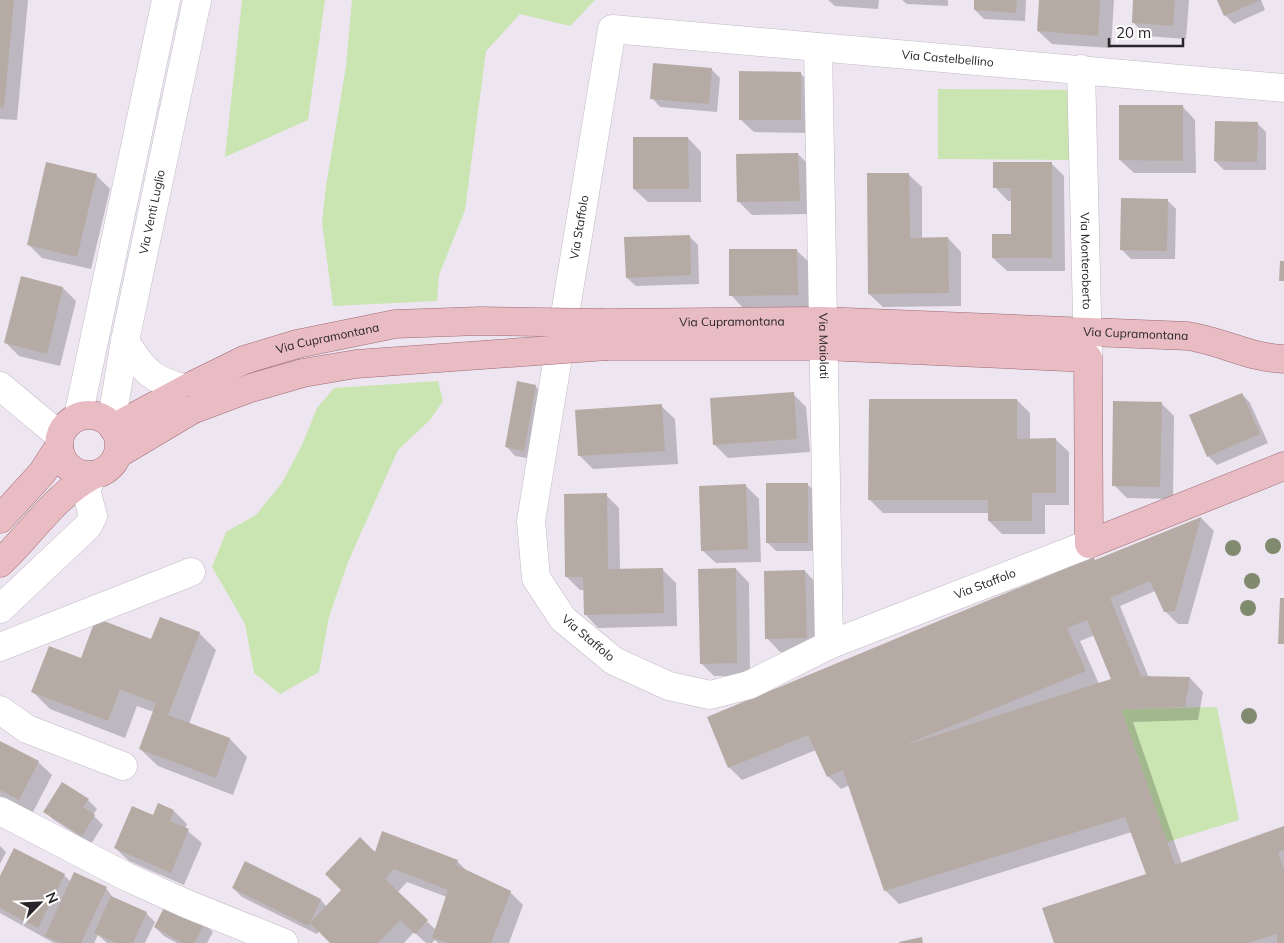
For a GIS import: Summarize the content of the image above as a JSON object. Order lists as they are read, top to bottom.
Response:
{
  "streets": {
    "main road": ["Via Staffolo", "Via Monteroberto", "Via Cupramontana"],
    "street": ["Via Castelbellino", "Via Venti Luglio", "Via Maiolati"]
  },
  "crossings": [
    ["Via Castelbellino", "Via Staffolo"],
    ["Via Castelbellino", "Via Monteroberto"],
    ["Via Castelbellino", "Via Maiolati"],
    ["Via Venti Luglio", "Via Cupramontana"],
    ["Via Staffolo", "Via Monteroberto"],
    ["Via Staffolo", "Via Maiolati"],
    ["Via Monteroberto", "Via Cupramontana"],
    ["Via Cupramontana", "Via Maiolati"]
  ],
  "scale_bar": "20 m",
  "north": "top right"
}
